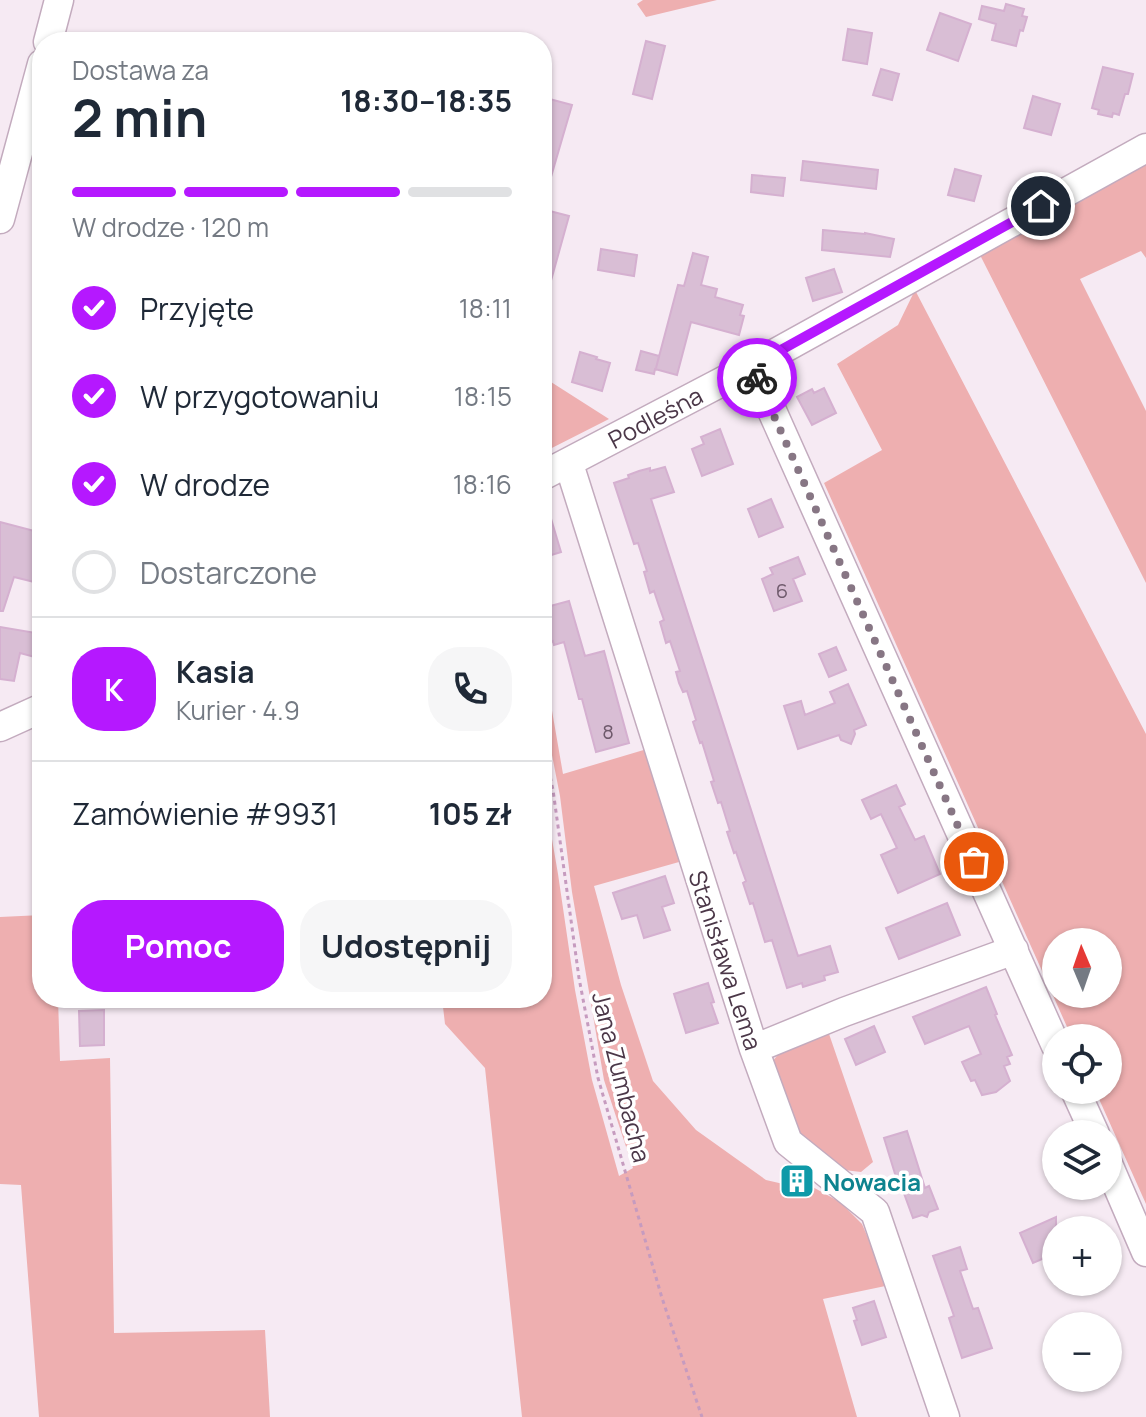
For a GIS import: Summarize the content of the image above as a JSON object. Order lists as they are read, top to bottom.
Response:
{
  "streets": {
    "street": ["Podleśna", "Stanisława Lema"],
    "path": ["Jana Zumbacha"]
  },
  "crossings": [
    ["Podleśna", "Stanisława Lema"]
  ],
  "places": {
    "building": ["Nowacia"]
  },
  "house_numbers": ["6", "8"],
  "north": "top",
  "page": {
    "heading": ["2 min", "Dostawa za", "18:30–18:35"],
    "panel": [
      "Kasia",
      "Kurier · 4.9",
      "Zamówienie #9931",
      "105 zł"
    ],
    "bar": "W drodze · 120 m",
    "list": [
      ["Przyjęte", "18:11"],
      ["W przygotowaniu", "18:15"],
      ["W drodze", "18:16"],
      "Dostarczone"
    ],
    "round": "K",
    "buttons": ["Pomoc", "Udostępnij"],
    "map_buttons": ["+", "−"]
  }
}
